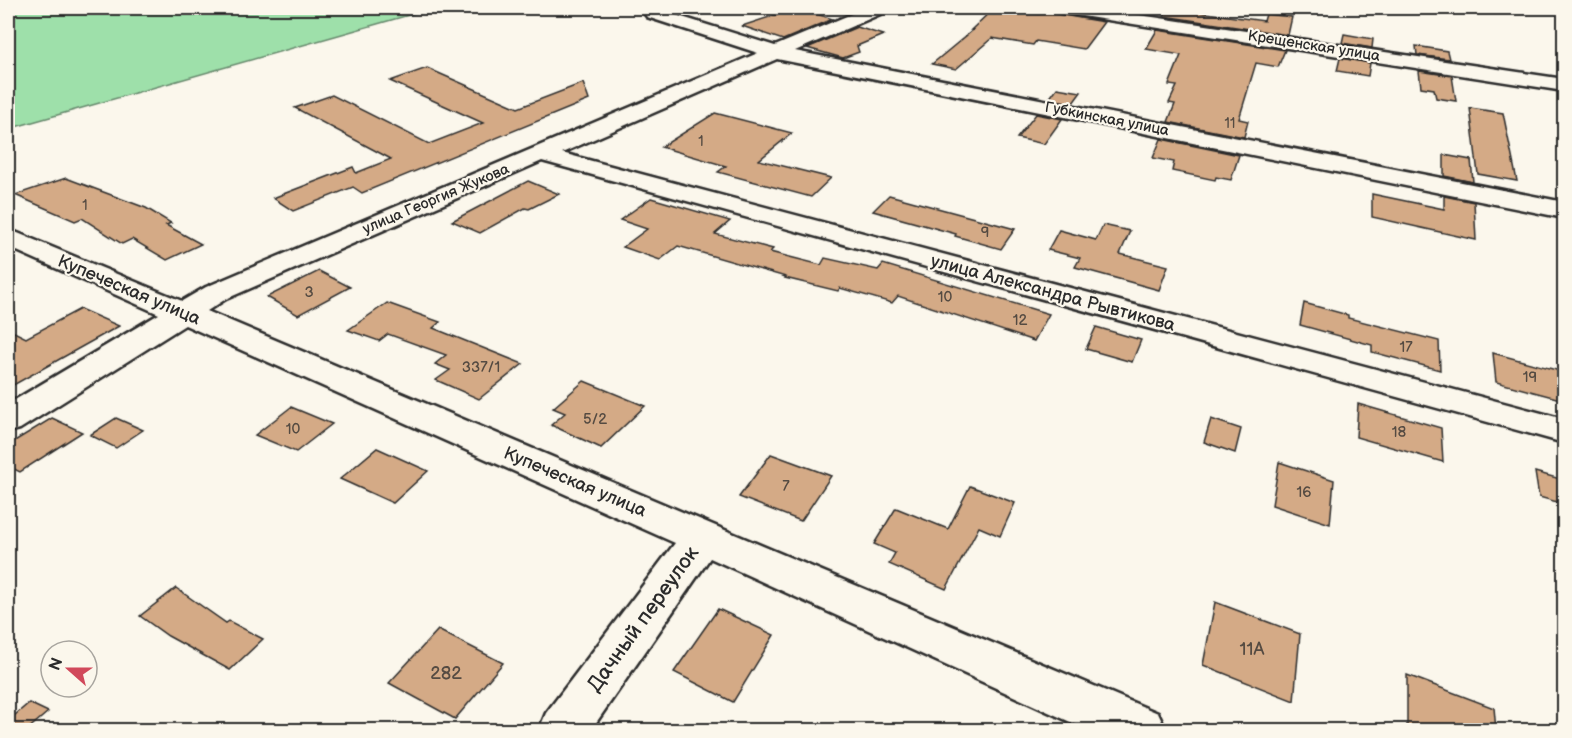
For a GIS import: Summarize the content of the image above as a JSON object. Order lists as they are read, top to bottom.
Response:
{
  "streets": {
    "street": [
      "Крещенская улица",
      "Губкинская улица",
      "улица Георгия Жукова",
      "Купеческая улица",
      "улица Александра Рывтикова",
      "Дачный переулок"
    ]
  },
  "crossings": [
    ["Губкинская улица", "улица Георгия Жукова"],
    ["улица Георгия Жукова", "Купеческая улица"],
    ["улица Георгия Жукова", "улица Александра Рывтикова"],
    ["Купеческая улица", "Дачный переулок"]
  ],
  "house_numbers": [
    "11",
    "1",
    "1",
    "9",
    "3",
    "10",
    "12",
    "17",
    "337/1",
    "19",
    "5/2",
    "10",
    "18",
    "7",
    "16",
    "11А",
    "282"
  ],
  "north": "left"
}
